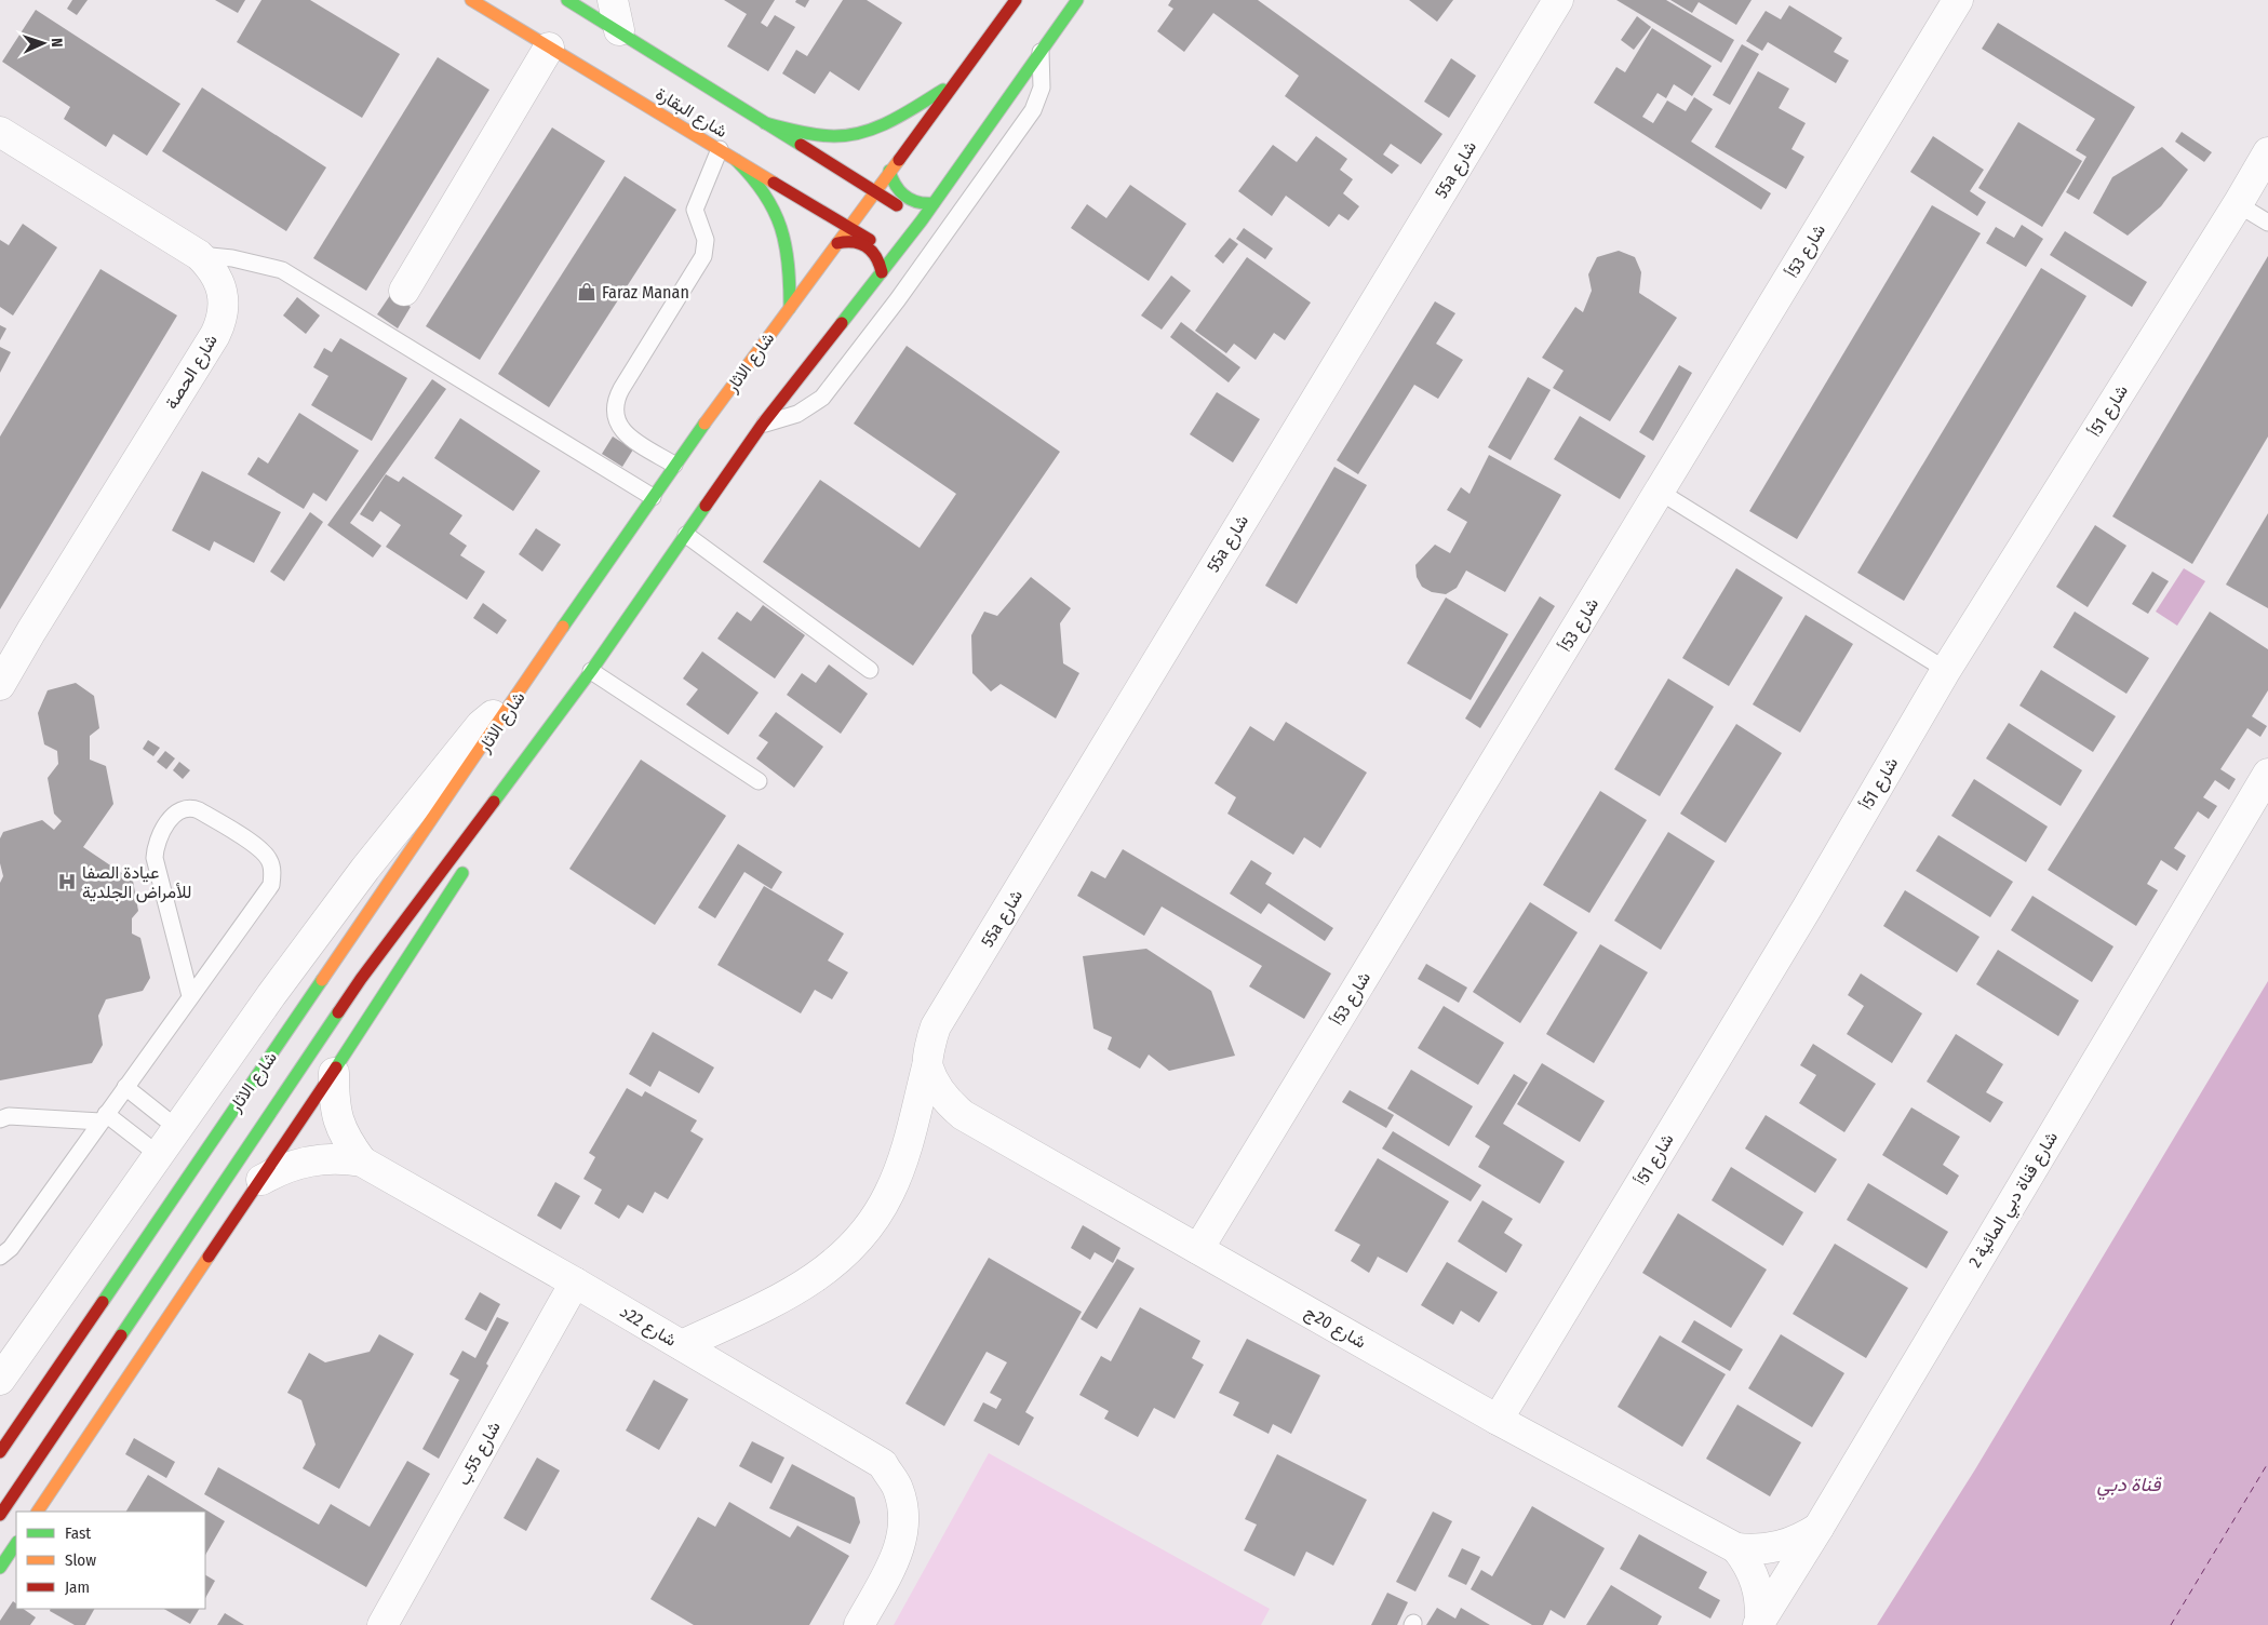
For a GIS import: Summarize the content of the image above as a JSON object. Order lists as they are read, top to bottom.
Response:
{
  "streets": {
    "main road": ["شارع البقارة", "شارع الاثار"],
    "street": [
      "55a شارع",
      "شارع 53أ",
      "شارع الحصة",
      "شارع 51أ",
      "شارع قناة دبي المائية 2",
      "شارع 22د",
      "شارع 20ج",
      "شارع 55ب"
    ]
  },
  "crossings": [
    ["شارع البقارة", "شارع الاثار"],
    ["55a شارع", "شارع 22د"],
    ["55a شارع", "شارع 20ج"],
    ["شارع 53أ", "شارع 20ج"],
    ["شارع 51أ", "شارع 20ج"],
    ["شارع قناة دبي المائية 2", "شارع 20ج"],
    ["شارع 22د", "شارع 55ب"]
  ],
  "water": ["قناة دبي"],
  "places": {
    "shop": ["Faraz Manan"],
    "hospital": ["عيادة الصفا للأمراض الجلدية"]
  },
  "legend": ["Fast", "Slow", "Jam"],
  "north": "right"
}
